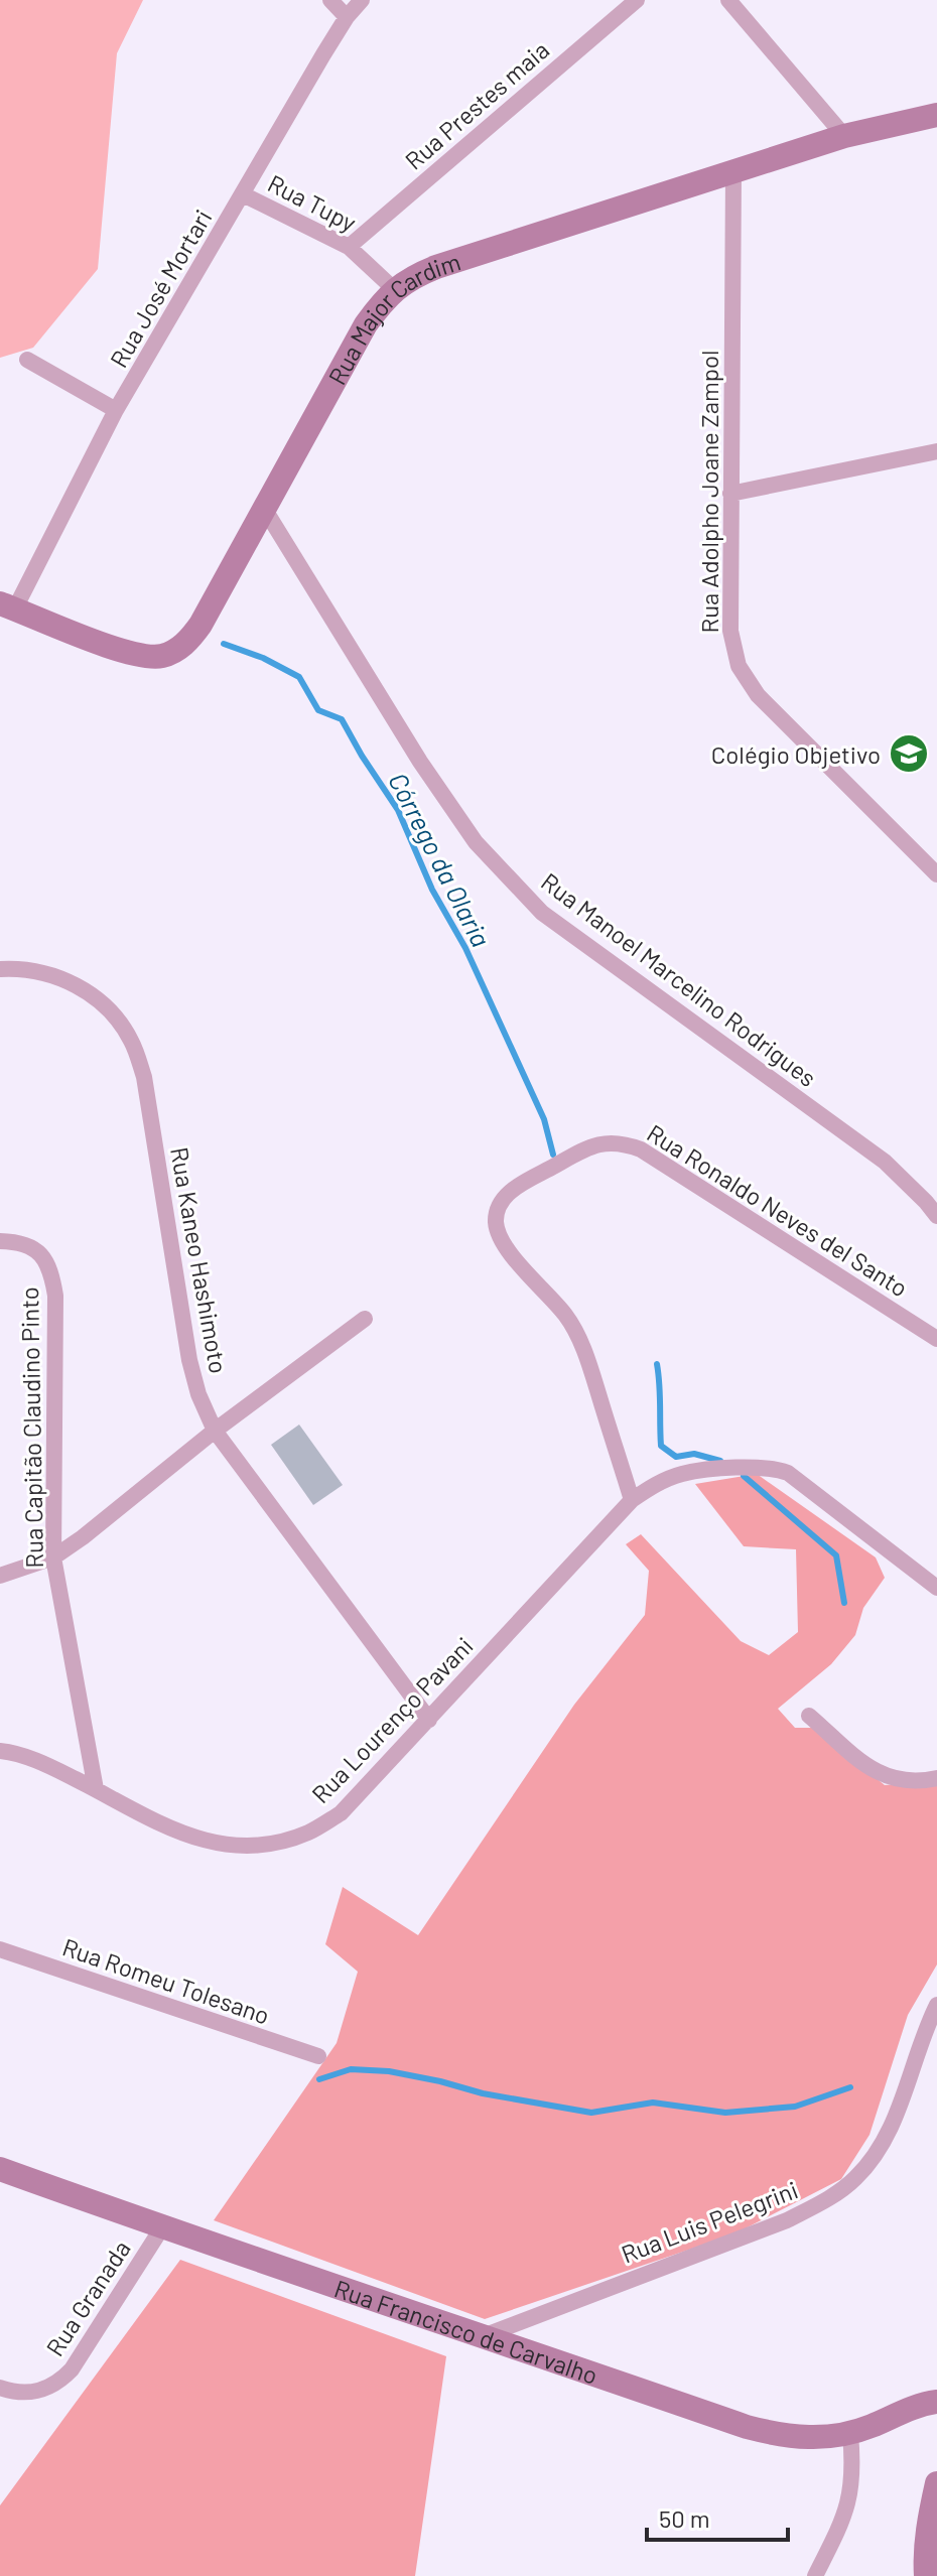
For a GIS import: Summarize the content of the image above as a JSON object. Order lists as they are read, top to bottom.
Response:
{
  "streets": {
    "street": [
      "Rua Prestes maia",
      "Rua Tupy",
      "Rua José Mortari",
      "Rua Major Cardim",
      "Rua Adolpho Joane Zampol",
      "Rua Manoel Marcelino Rodrigues",
      "Rua Ronaldo Neves del Santo",
      "Rua Kaneo Hashimoto",
      "Rua Capitão Claudino Pinto",
      "Rua Lourenço Pavani",
      "Rua Romeu Tolesano",
      "Rua Luis Pelegrini",
      "Rua Granada",
      "Rua Francisco de Carvalho"
    ]
  },
  "crossings": [
    ["Rua Prestes maia", "Rua Tupy"],
    ["Rua Tupy", "Rua José Mortari"],
    ["Rua Tupy", "Rua Major Cardim"],
    ["Rua José Mortari", "Rua Major Cardim"],
    ["Rua Major Cardim", "Rua Adolpho Joane Zampol"],
    ["Rua Major Cardim", "Rua Manoel Marcelino Rodrigues"],
    ["Rua Ronaldo Neves del Santo", "Rua Lourenço Pavani"],
    ["Rua Kaneo Hashimoto", "Rua Lourenço Pavani"],
    ["Rua Capitão Claudino Pinto", "Rua Lourenço Pavani"],
    ["Rua Luis Pelegrini", "Rua Francisco de Carvalho"],
    ["Rua Granada", "Rua Francisco de Carvalho"]
  ],
  "water": ["Córrego da Olaria"],
  "places": {
    "school or university": ["Colégio Objetivo"]
  },
  "scale_bar": "50 m"
}
